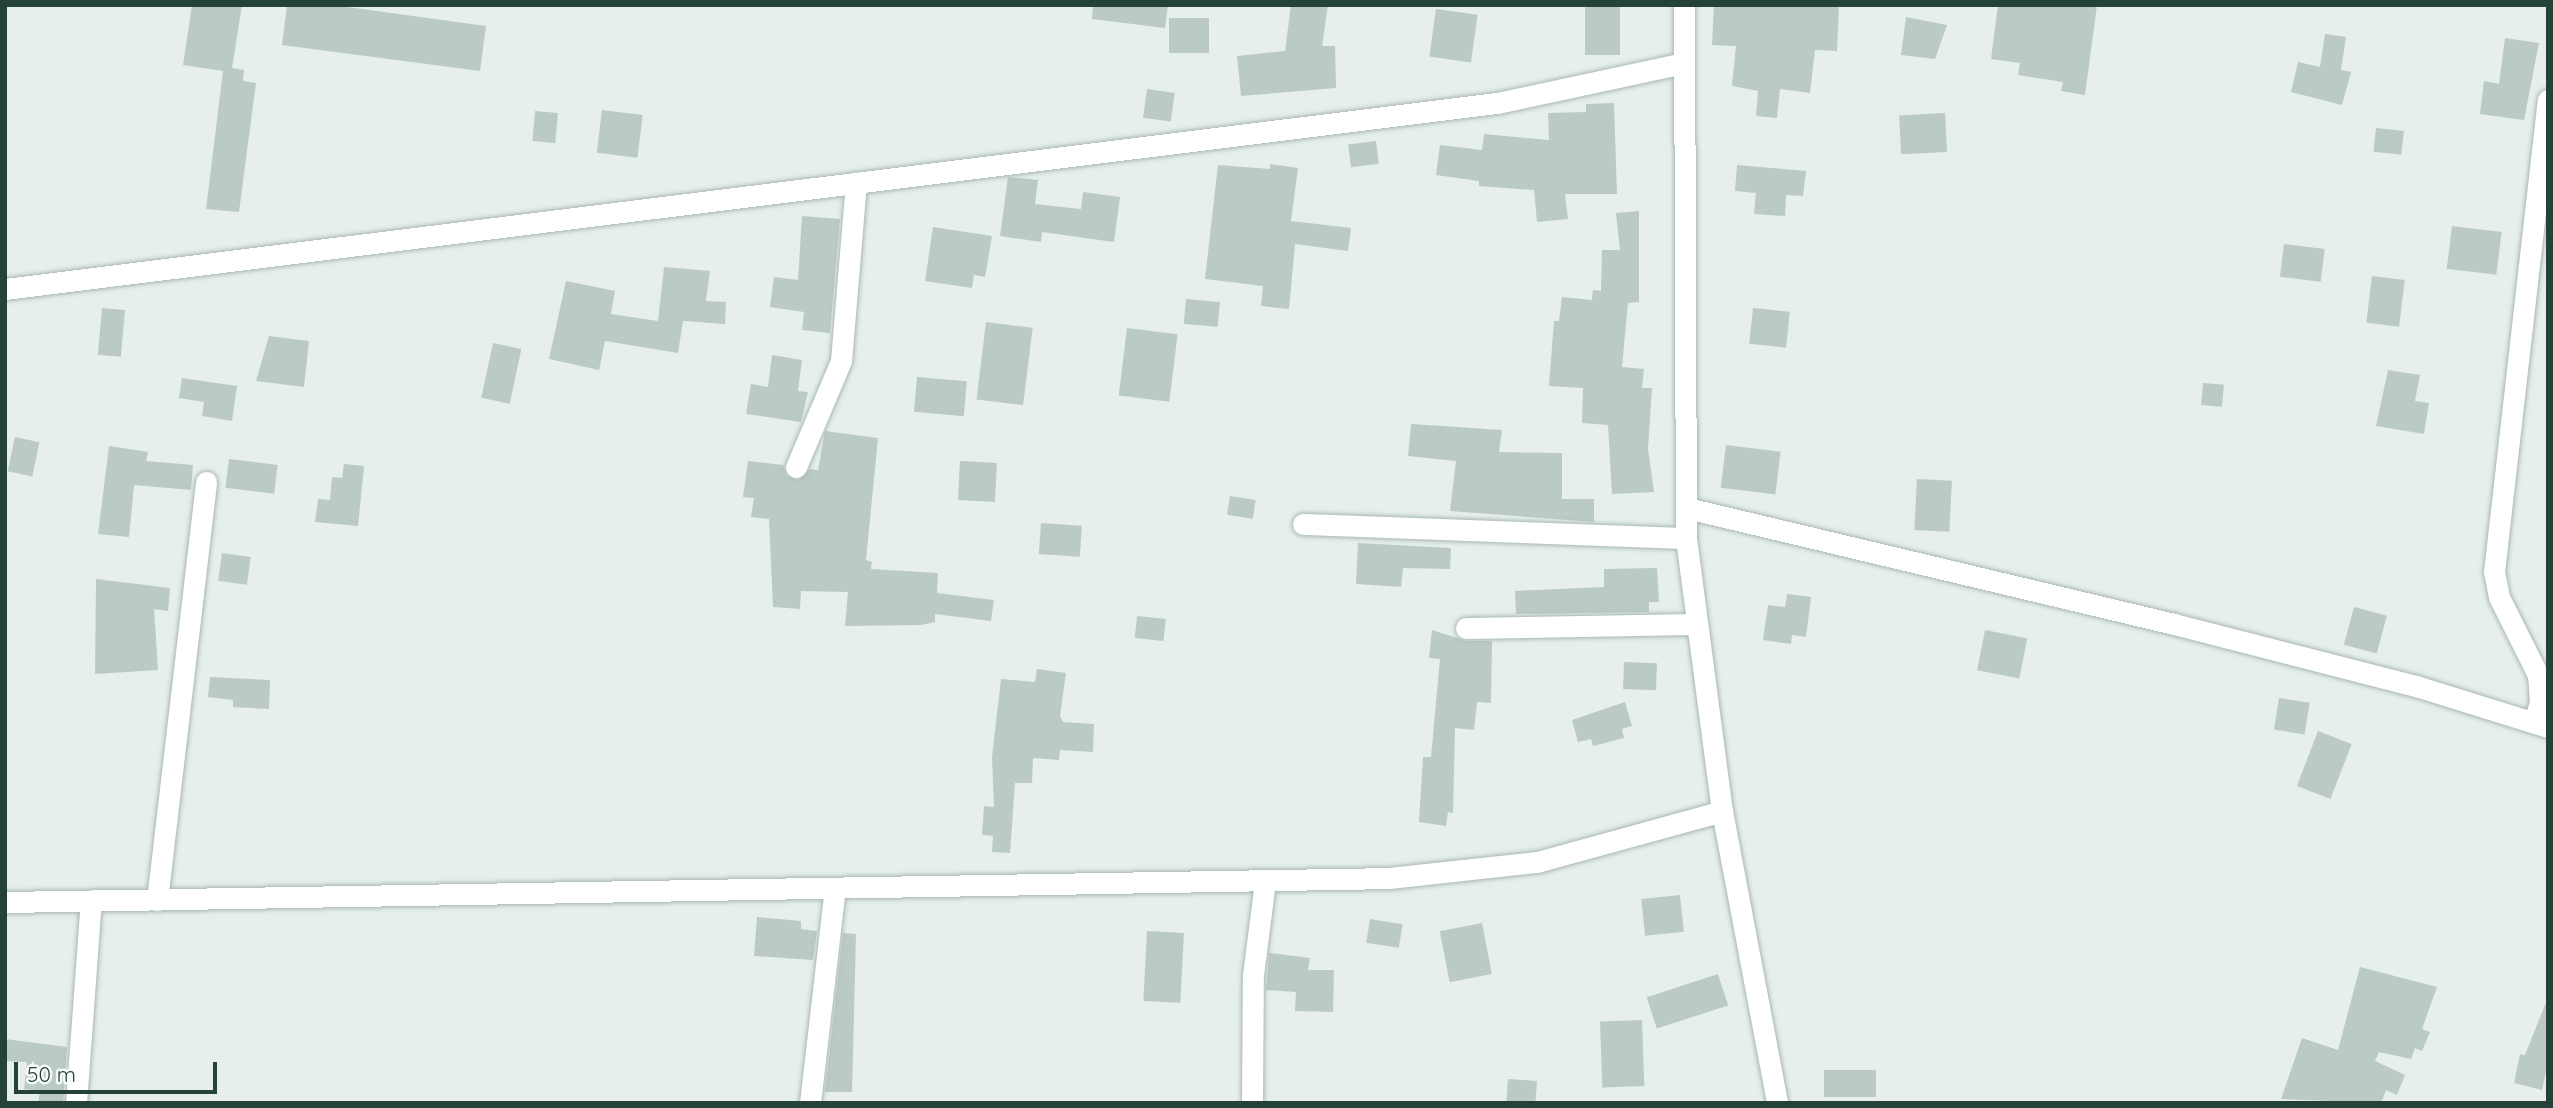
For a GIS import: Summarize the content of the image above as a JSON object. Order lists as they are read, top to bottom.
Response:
{
  "scale_bar": "50 m"
}
